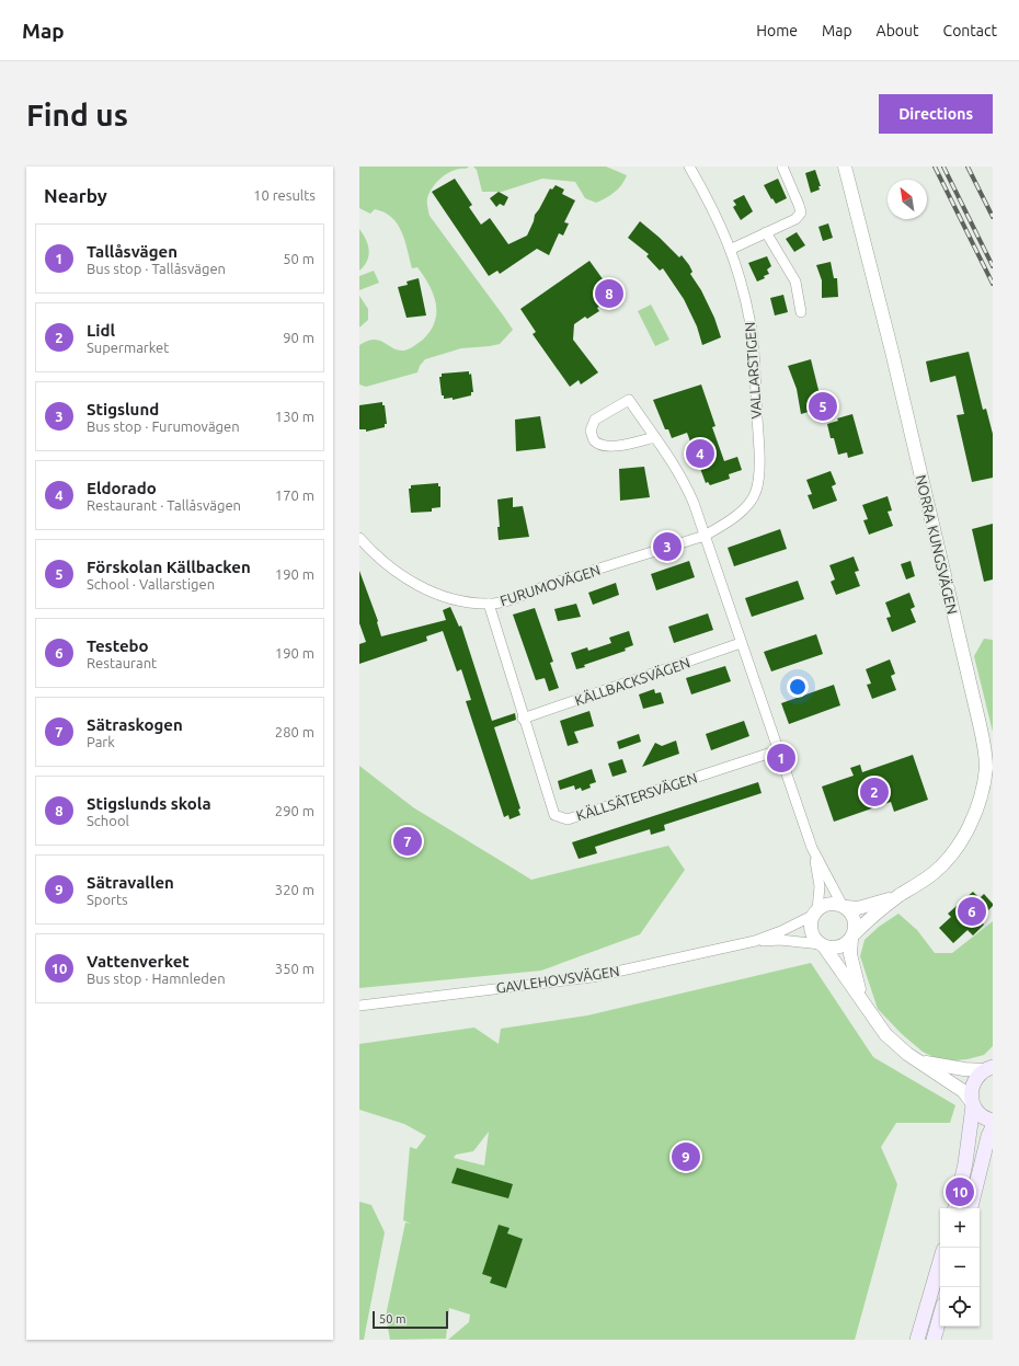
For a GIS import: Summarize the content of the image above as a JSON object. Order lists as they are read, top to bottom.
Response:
{
  "streets": {
    "street": [
      "VALLARSTIGEN",
      "NORRA KUNGSVÄGEN",
      "FURUMOVÄGEN",
      "KÄLLBACKSVÄGEN",
      "KÄLLSÄTERSVÄGEN",
      "GAVLEHOVSVÄGEN"
    ]
  },
  "crossings": [
    ["VALLARSTIGEN", "FURUMOVÄGEN"],
    ["NORRA KUNGSVÄGEN", "GAVLEHOVSVÄGEN"],
    ["FURUMOVÄGEN", "KÄLLSÄTERSVÄGEN"],
    ["KÄLLBACKSVÄGEN", "KÄLLSÄTERSVÄGEN"]
  ],
  "scale_bar": "50 m",
  "north": "top left",
  "page": {
    "header": "Map",
    "nav": [
      "Home",
      "Map",
      "About",
      "Contact"
    ],
    "buttons": "Directions",
    "title": "Find us",
    "heading": ["Nearby", "10 results"],
    "list": [
      {
        "mark": "1",
        "name": "Tallåsvägen",
        "note": "Bus stop · Tallåsvägen",
        "value": "50 m"
      },
      {
        "mark": "2",
        "name": "Lidl",
        "note": "Supermarket",
        "value": "90 m"
      },
      {
        "mark": "3",
        "name": "Stigslund",
        "note": "Bus stop · Furumovägen",
        "value": "130 m"
      },
      {
        "mark": "4",
        "name": "Eldorado",
        "note": "Restaurant · Tallåsvägen",
        "value": "170 m"
      },
      {
        "mark": "5",
        "name": "Förskolan Källbacken",
        "note": "School · Vallarstigen",
        "value": "190 m"
      },
      {
        "mark": "6",
        "name": "Testebo",
        "note": "Restaurant",
        "value": "190 m"
      },
      {
        "mark": "7",
        "name": "Sätraskogen",
        "note": "Park",
        "value": "280 m"
      },
      {
        "mark": "8",
        "name": "Stigslunds skola",
        "note": "School",
        "value": "290 m"
      },
      {
        "mark": "9",
        "name": "Sätravallen",
        "note": "Sports",
        "value": "320 m"
      },
      {
        "mark": "10",
        "name": "Vattenverket",
        "note": "Bus stop · Hamnleden",
        "value": "350 m"
      }
    ],
    "pins": [
      "8",
      "5",
      "4",
      "3",
      "1",
      "2",
      "7",
      "6",
      "9",
      "10"
    ],
    "map_buttons": ["+", "−"],
    "scale": "50 m"
  }
}
